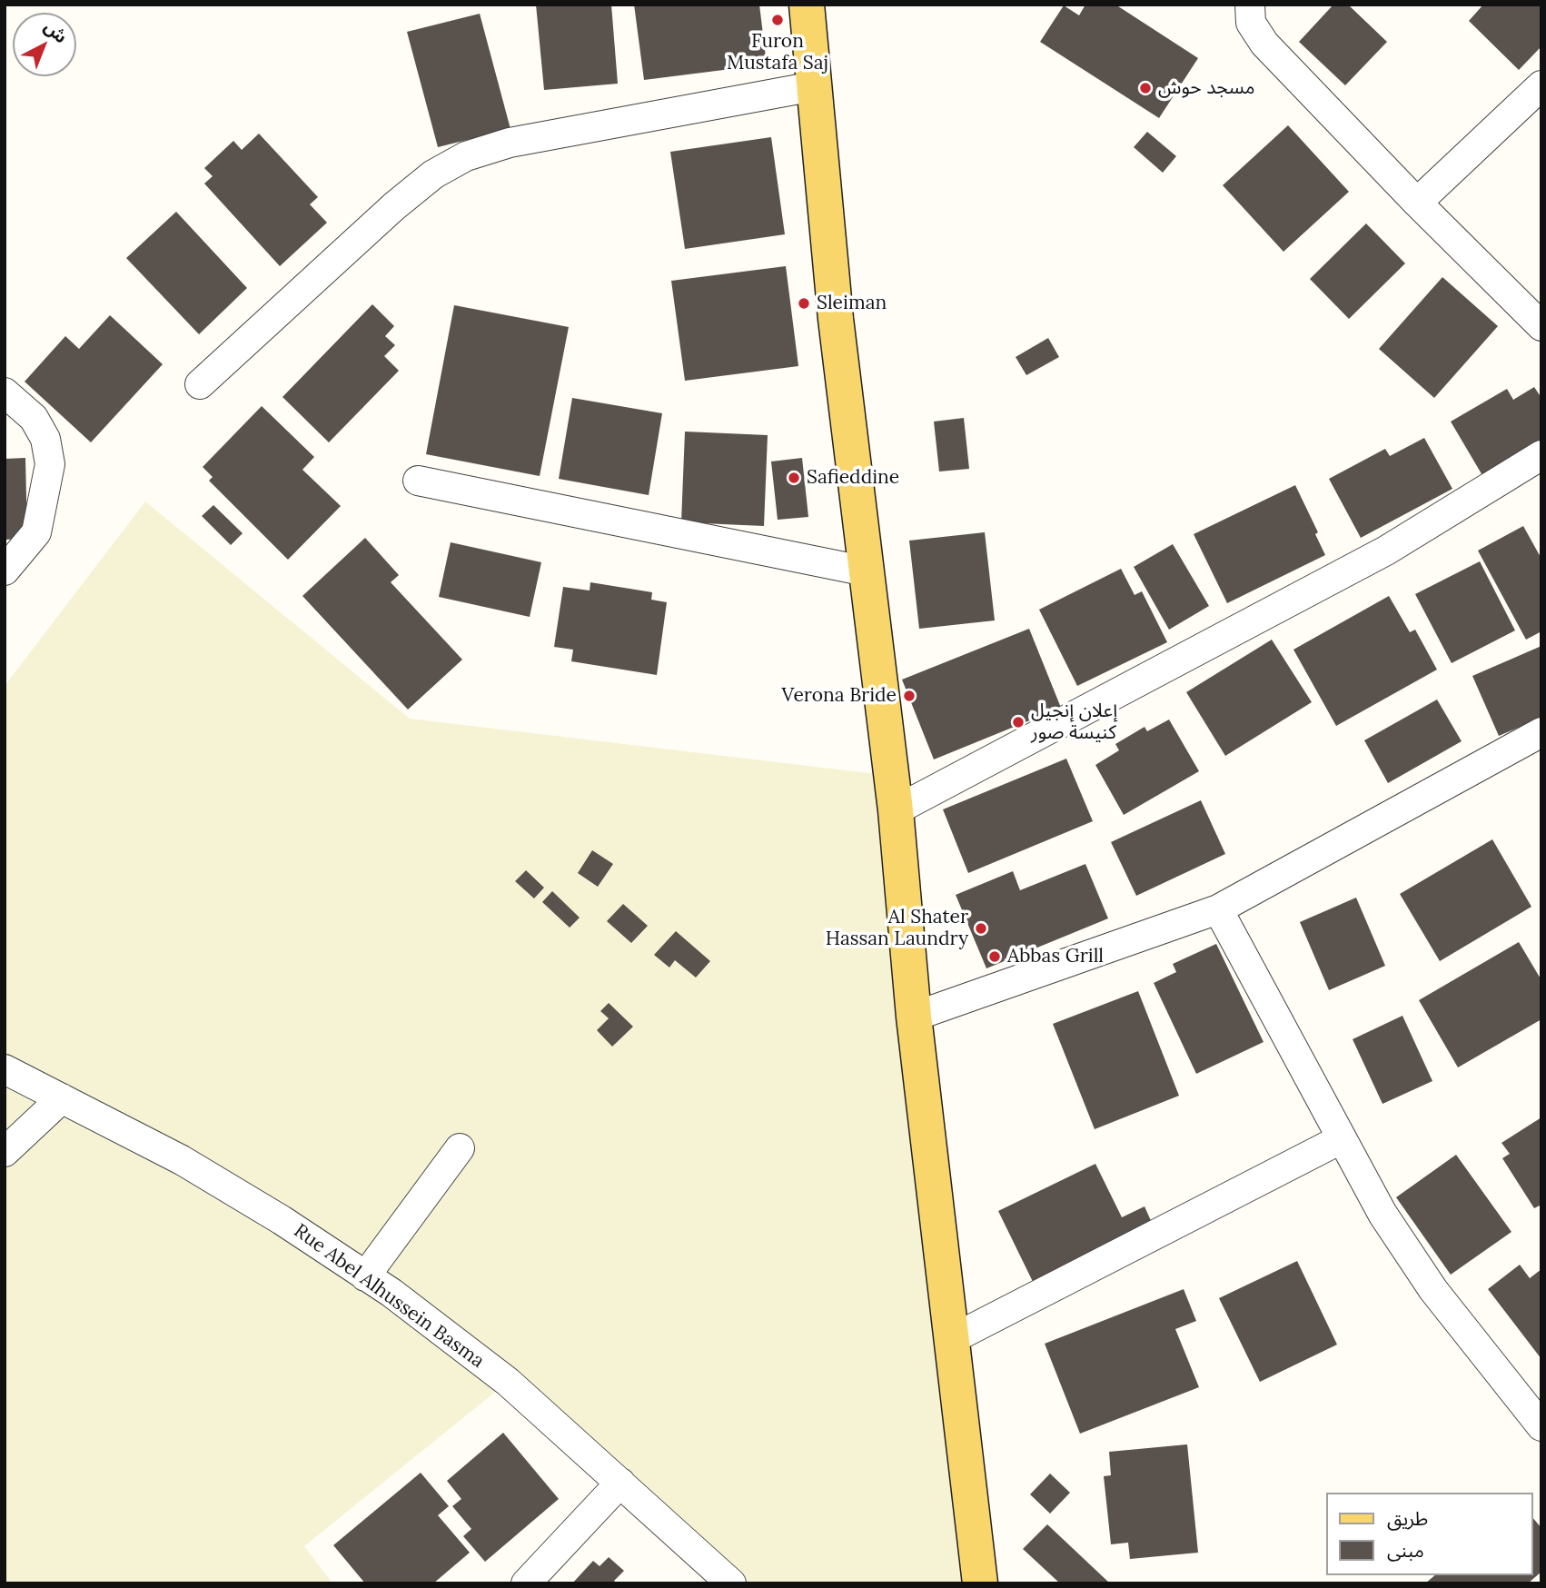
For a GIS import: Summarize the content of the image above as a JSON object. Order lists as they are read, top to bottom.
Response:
{
  "streets": {
    "street": ["Rue Abel Alhussein Basma"]
  },
  "places": [
    "Furon Mustafa Saj",
    "مسجد حوش",
    "Sleiman",
    "Safieddine",
    "Verona Bride",
    "إعلان إنجيل كنيسة صور",
    "Al Shater Hassan Laundry",
    "Abbas Grill"
  ],
  "legend": ["طريق", "مبنى"],
  "north": "top right"
}
